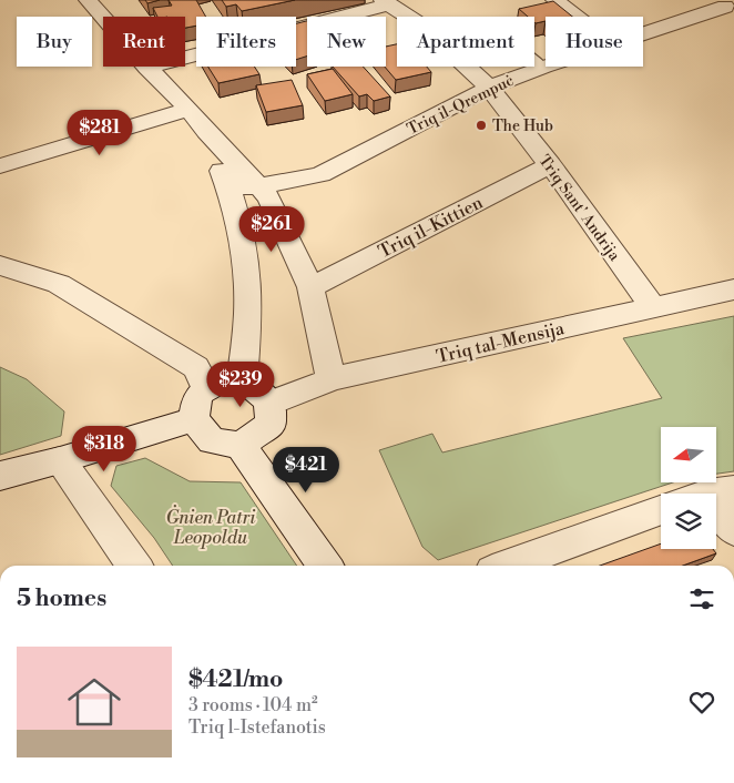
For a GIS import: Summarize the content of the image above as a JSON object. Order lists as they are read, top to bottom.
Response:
{
  "streets": {
    "street": [
      "Triq il-Qrempuċ",
      "Triq Sant' Andrija",
      "Triq il-Kittien",
      "Triq tal-Mensija"
    ]
  },
  "crossings": [
    ["Triq il-Qrempuċ", "Triq Sant' Andrija"],
    ["Triq Sant' Andrija", "Triq il-Kittien"],
    ["Triq Sant' Andrija", "Triq tal-Mensija"]
  ],
  "parks": ["Ġnien Patri Leopoldu"],
  "places": ["The Hub"],
  "north": "left",
  "page": {
    "chip": [
      "Buy",
      "Rent",
      "Filters",
      "New",
      "Apartment",
      "House"
    ],
    "price": [
      "$281",
      "$261",
      "$239",
      "$318",
      "$421"
    ],
    "heading": "5 homes",
    "list": [
      {
        "name": "$421/mo",
        "note": "3 rooms · 104 m² · Triq l-Istefanotis"
      }
    ]
  }
}
